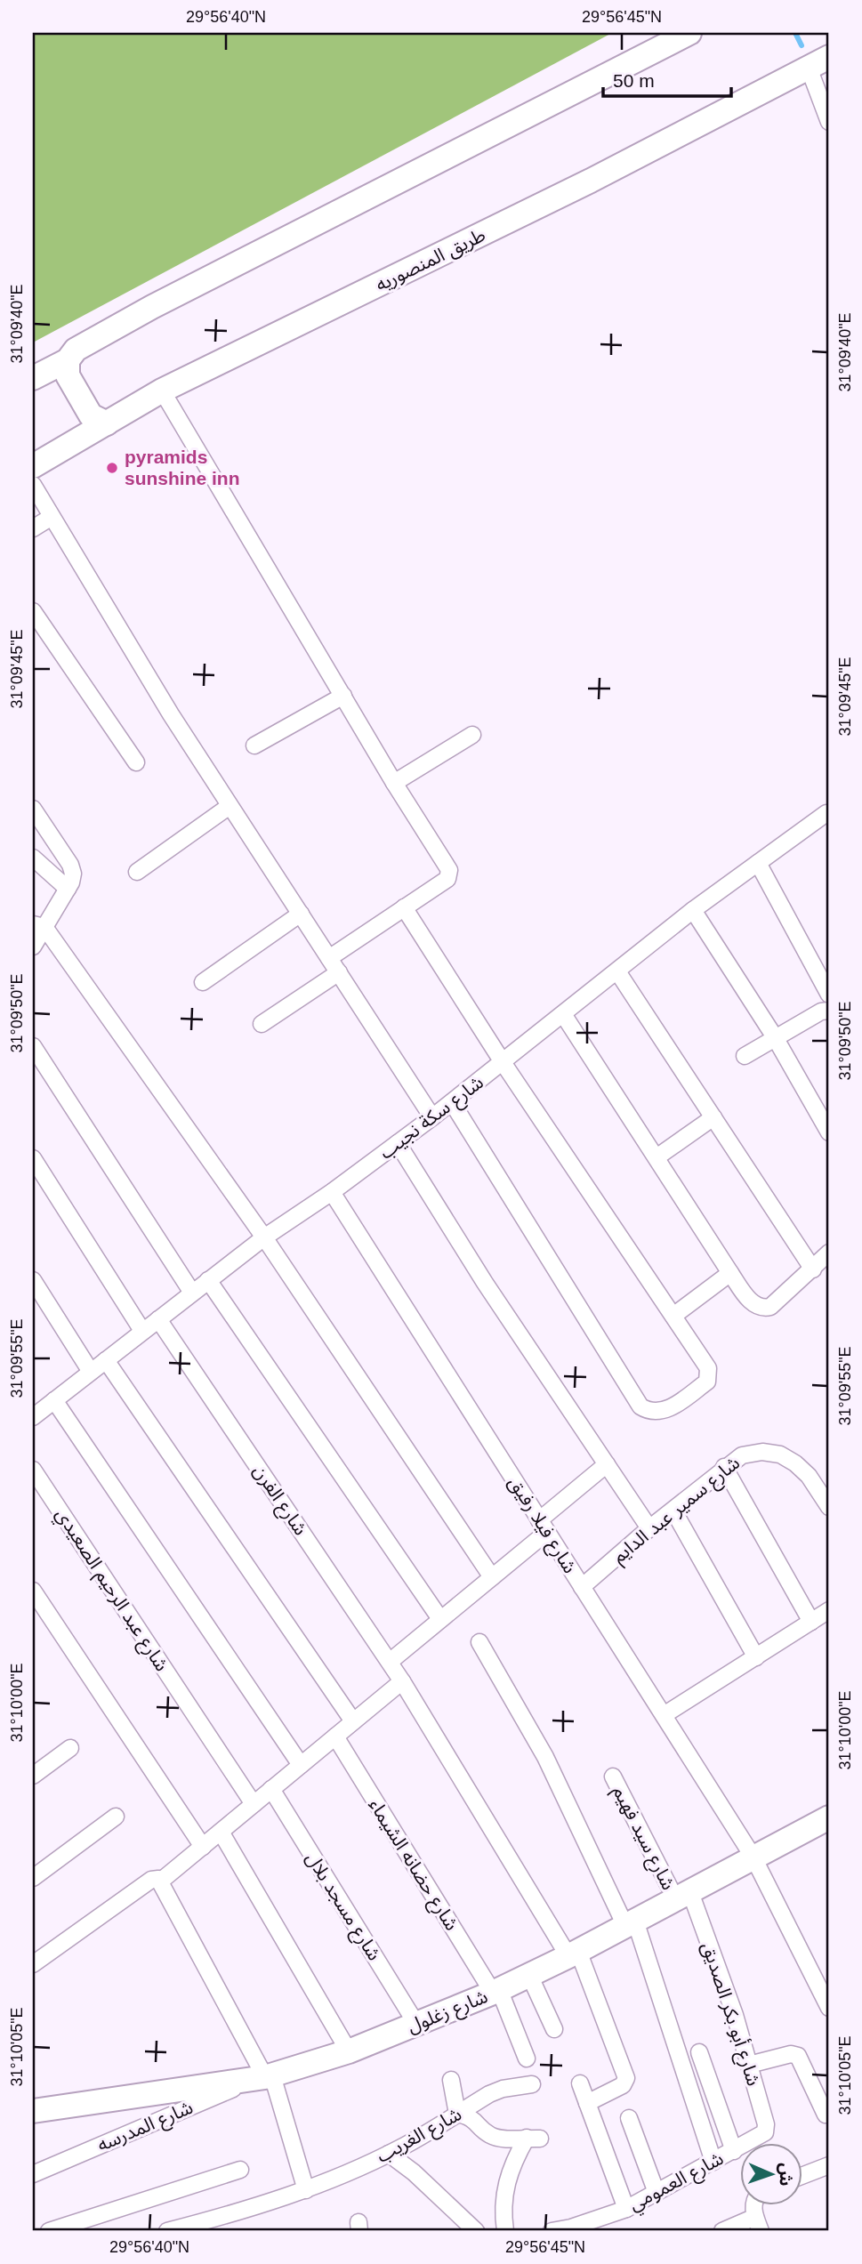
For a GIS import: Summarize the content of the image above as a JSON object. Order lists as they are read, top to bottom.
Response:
{
  "streets": {
    "main road": ["طريق المنصوريه", "شارع زغلول"],
    "street": [
      "شارع سكة نجيب",
      "شارع الفرن",
      "شارع سمير عبد الدايم",
      "شارع فيلا رفيق",
      "شارع عبد الرحيم الصعيدي",
      "شارع سيد فهيم",
      "شارع حضانه الشيماء",
      "شارع مسجد بلال",
      "شارع أبو بكر الصديق",
      "شارع المدرسه",
      "شارع الغريب",
      "شارع العمومي"
    ]
  },
  "crossings": [
    ["شارع سكة نجيب", "شارع الفرن"],
    ["شارع سكة نجيب", "شارع فيلا رفيق"],
    ["شارع الفرن", "شارع زغلول"],
    ["شارع سمير عبد الدايم", "شارع فيلا رفيق"],
    ["شارع فيلا رفيق", "شارع زغلول"],
    ["شارع سيد فهيم", "شارع زغلول"],
    ["شارع سيد فهيم", "شارع أبو بكر الصديق"],
    ["شارع حضانه الشيماء", "شارع زغلول"],
    ["شارع مسجد بلال", "شارع زغلول"],
    ["شارع زغلول", "شارع أبو بكر الصديق"],
    ["شارع زغلول", "شارع المدرسه"],
    ["شارع أبو بكر الصديق", "شارع العمومي"]
  ],
  "places": ["pyramids sunshine inn"],
  "scale_bar": "50 m",
  "north": "right",
  "coordinates": [
    "29°56'40\"N",
    "29°56'45\"N",
    "31°09'40\"E",
    "31°09'45\"E",
    "31°09'50\"E",
    "31°09'55\"E",
    "31°10'00\"E",
    "31°10'05\"E"
  ]
}
